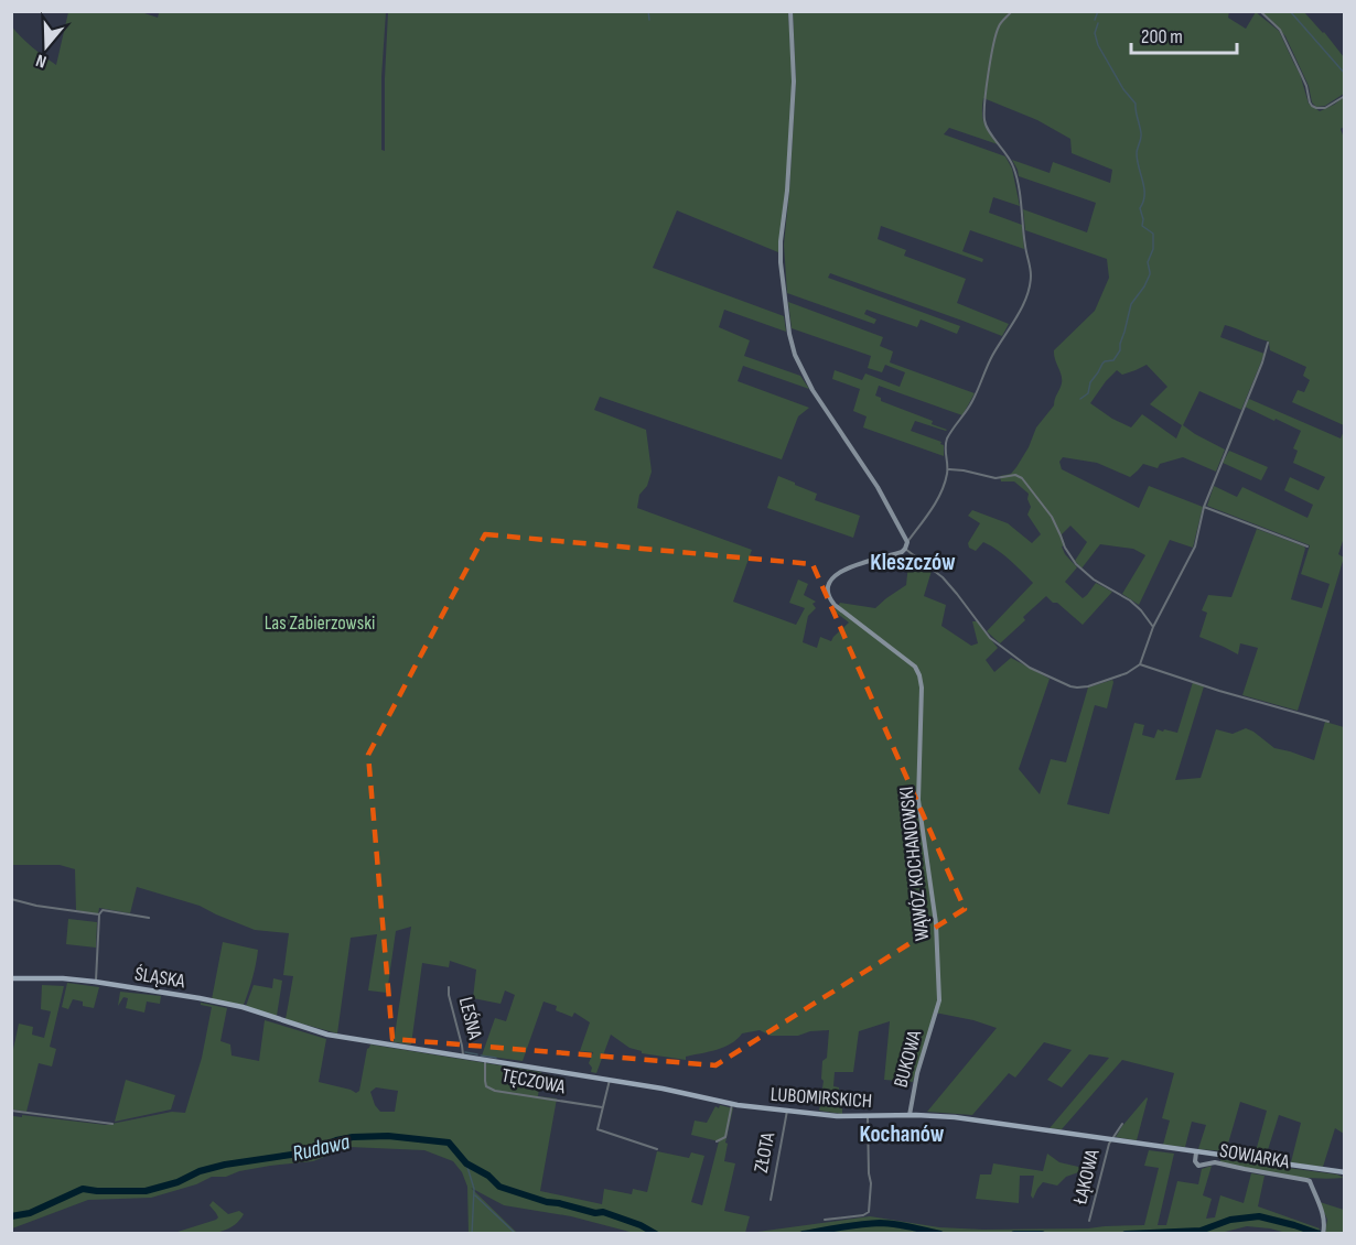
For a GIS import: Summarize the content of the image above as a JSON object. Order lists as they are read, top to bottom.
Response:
{
  "streets": {
    "main road": ["ŚLĄSKA", "LUBOMIRSKICH"],
    "street": [
      "WĄWÓZ KOCHANOWSKI",
      "LEŚNA",
      "BUKOWA",
      "TĘCZOWA",
      "ZŁOTA",
      "SOWIARKA",
      "ŁĄKOWA"
    ]
  },
  "crossings": [
    ["WĄWÓZ KOCHANOWSKI", "BUKOWA"],
    ["ŚLĄSKA", "LUBOMIRSKICH"],
    ["LEŚNA", "LUBOMIRSKICH"],
    ["BUKOWA", "LUBOMIRSKICH"],
    ["TĘCZOWA", "LUBOMIRSKICH"],
    ["LUBOMIRSKICH", "ZŁOTA"],
    ["LUBOMIRSKICH", "SOWIARKA"],
    ["LUBOMIRSKICH", "ŁĄKOWA"]
  ],
  "districts": ["Kleszczów", "Kochanów"],
  "water": ["Rudawa"],
  "parks": ["Las Zabierzowski"],
  "scale_bar": "200 m",
  "north": "bottom"
}
